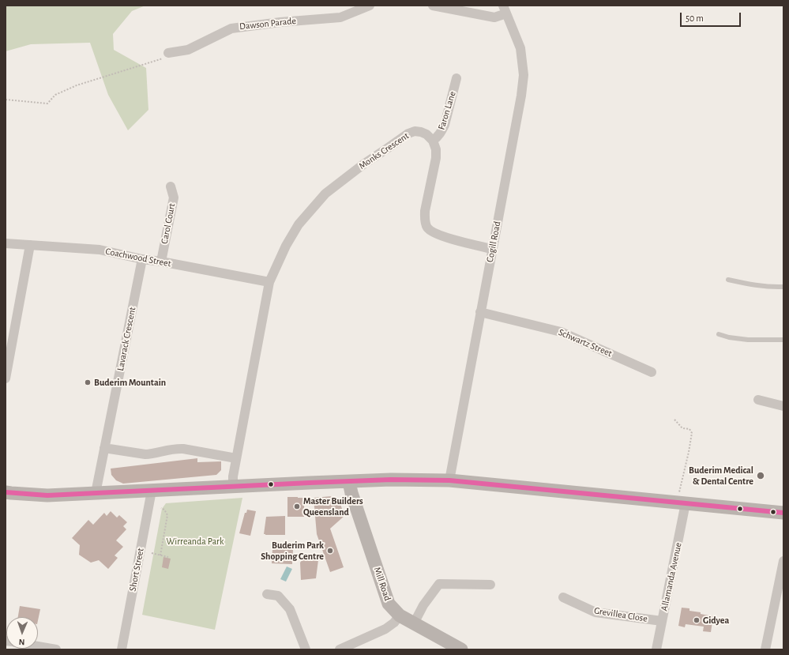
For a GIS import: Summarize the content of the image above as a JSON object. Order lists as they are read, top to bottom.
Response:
{
  "streets": {
    "main road": ["Mill Road"],
    "street": [
      "Dawson Parade",
      "Faron Lane",
      "Monks Crescent",
      "Carol Court",
      "Cogill Road",
      "Coachwood Street",
      "Lavarack Crescent",
      "Schwartz Street",
      "Short Street",
      "Allamanda Avenue",
      "Grevillea Close"
    ]
  },
  "crossings": [
    ["Faron Lane", "Monks Crescent"],
    ["Monks Crescent", "Coachwood Street"],
    ["Carol Court", "Coachwood Street"],
    ["Cogill Road", "Schwartz Street"],
    ["Coachwood Street", "Lavarack Crescent"],
    ["Allamanda Avenue", "Grevillea Close"]
  ],
  "parks": ["Wirreanda Park"],
  "places": [
    "Buderim Mountain",
    "Buderim Medical & Dental Centre",
    "Master Builders Queensland",
    "Buderim Park Shopping Centre",
    "Gidyea"
  ],
  "scale_bar": "50 m",
  "north": "bottom"
}
